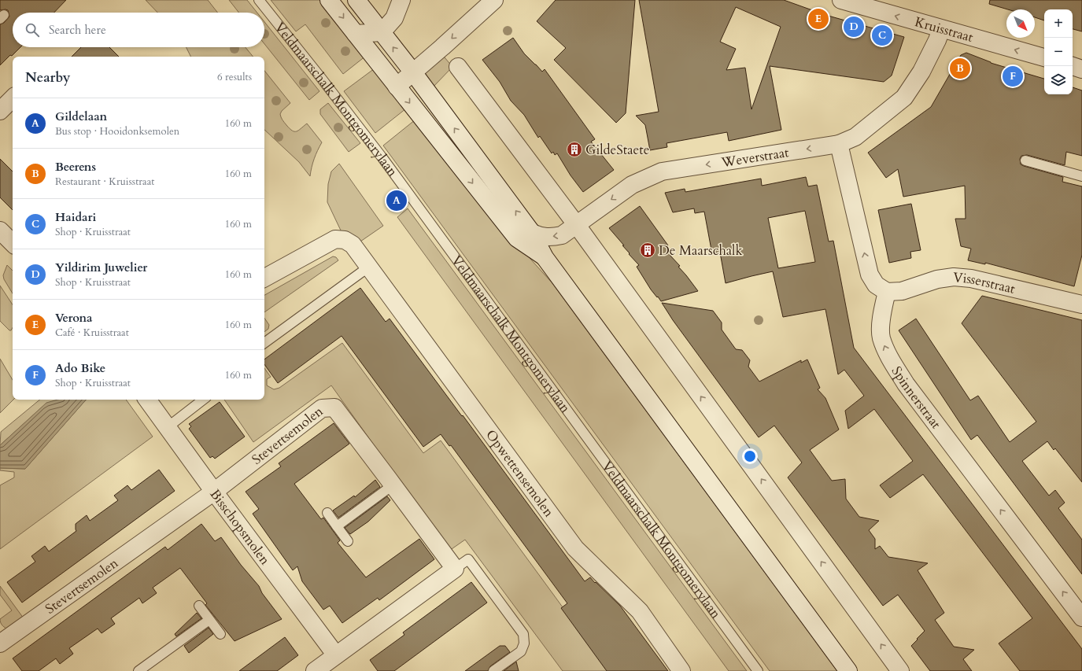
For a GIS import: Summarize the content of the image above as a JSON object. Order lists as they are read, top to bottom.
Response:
{
  "streets": {
    "street": [
      "Kruisstraat",
      "Weverstraat",
      "Visserstraat",
      "Spinnerstraat",
      "Stevertsemolen",
      "Opwettensemolen",
      "Bisschopsmolen"
    ],
    "lane": ["Veldmaarschalk Montgomerylaan"]
  },
  "crossings": [
    ["Kruisstraat", "Weverstraat"],
    ["Visserstraat", "Spinnerstraat"],
    ["Stevertsemolen", "Bisschopsmolen"]
  ],
  "one_way": ["Kruisstraat", "Weverstraat", "Spinnerstraat"],
  "places": {
    "building": ["GildeStaete", "De Maarschalk"]
  },
  "north": "bottom right",
  "page": {
    "pins": [
      "E",
      "D",
      "C",
      "B",
      "F",
      "A"
    ],
    "map_buttons": ["+", "−"],
    "search": "Search here",
    "heading": ["Nearby", "6 results"],
    "list": [
      {
        "mark": "A",
        "name": "Gildelaan",
        "note": "Bus stop · Hooidonksemolen",
        "value": "160 m"
      },
      {
        "mark": "B",
        "name": "Beerens",
        "note": "Restaurant · Kruisstraat",
        "value": "160 m"
      },
      {
        "mark": "C",
        "name": "Haidari",
        "note": "Shop · Kruisstraat",
        "value": "160 m"
      },
      {
        "mark": "D",
        "name": "Yildirim Juwelier",
        "note": "Shop · Kruisstraat",
        "value": "160 m"
      },
      {
        "mark": "E",
        "name": "Verona",
        "note": "Café · Kruisstraat",
        "value": "160 m"
      },
      {
        "mark": "F",
        "name": "Ado Bike",
        "note": "Shop · Kruisstraat",
        "value": "160 m"
      }
    ]
  }
}
